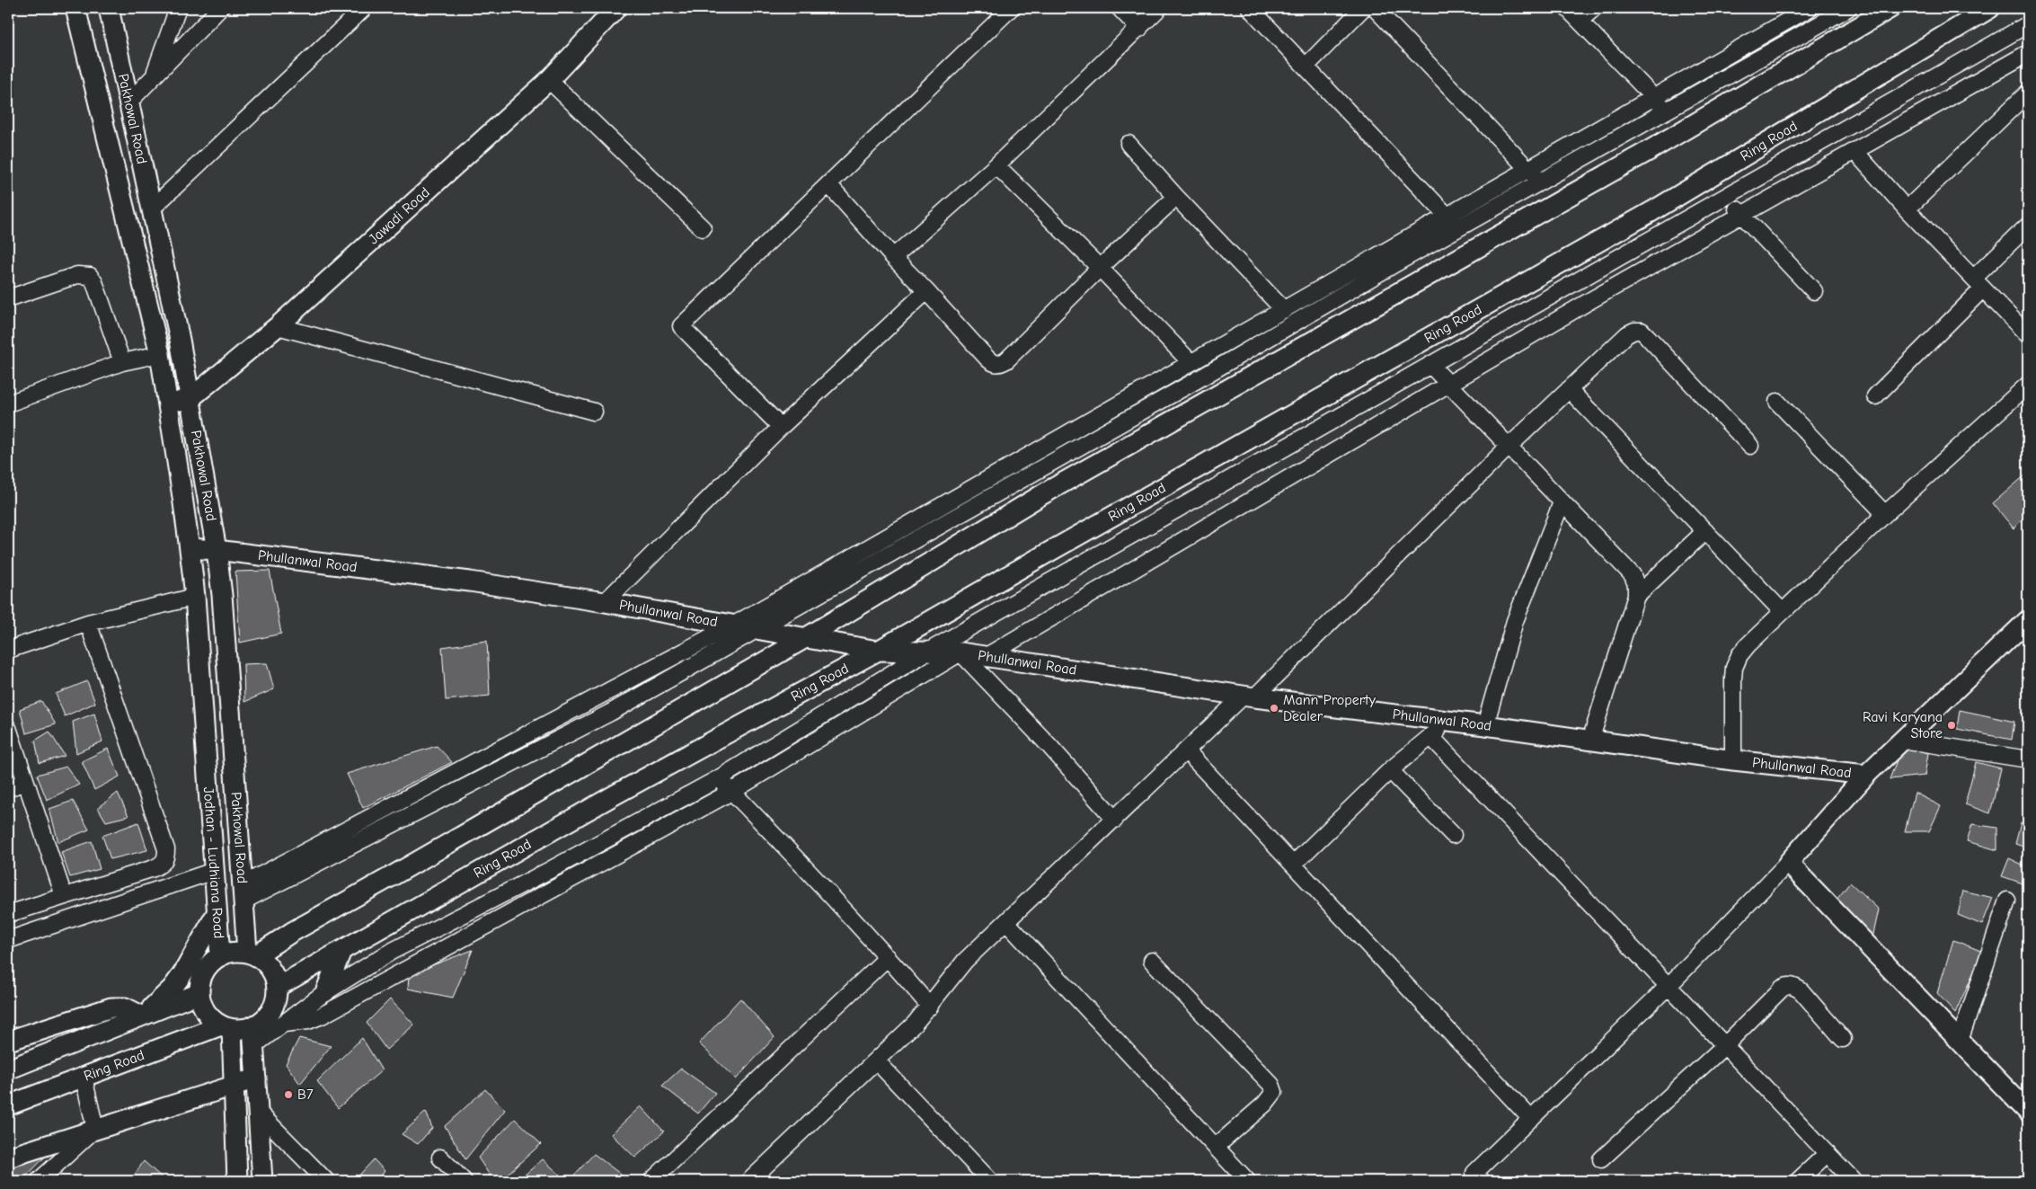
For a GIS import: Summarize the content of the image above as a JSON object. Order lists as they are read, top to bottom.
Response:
{
  "streets": {
    "street": [
      "Pakhowal Road",
      "Ring Road",
      "Jawadi Road",
      "Phullanwal Road",
      "Jodhan - Ludhiana Road"
    ]
  },
  "crossings": [
    ["Pakhowal Road", "Ring Road"],
    ["Pakhowal Road", "Jawadi Road"],
    ["Pakhowal Road", "Phullanwal Road"],
    ["Pakhowal Road", "Jodhan - Ludhiana Road"],
    ["Ring Road", "Phullanwal Road"],
    ["Ring Road", "Jodhan - Ludhiana Road"]
  ],
  "places": ["Mann Property Dealer", "Ravi Karyana Store", "B7"]
}
